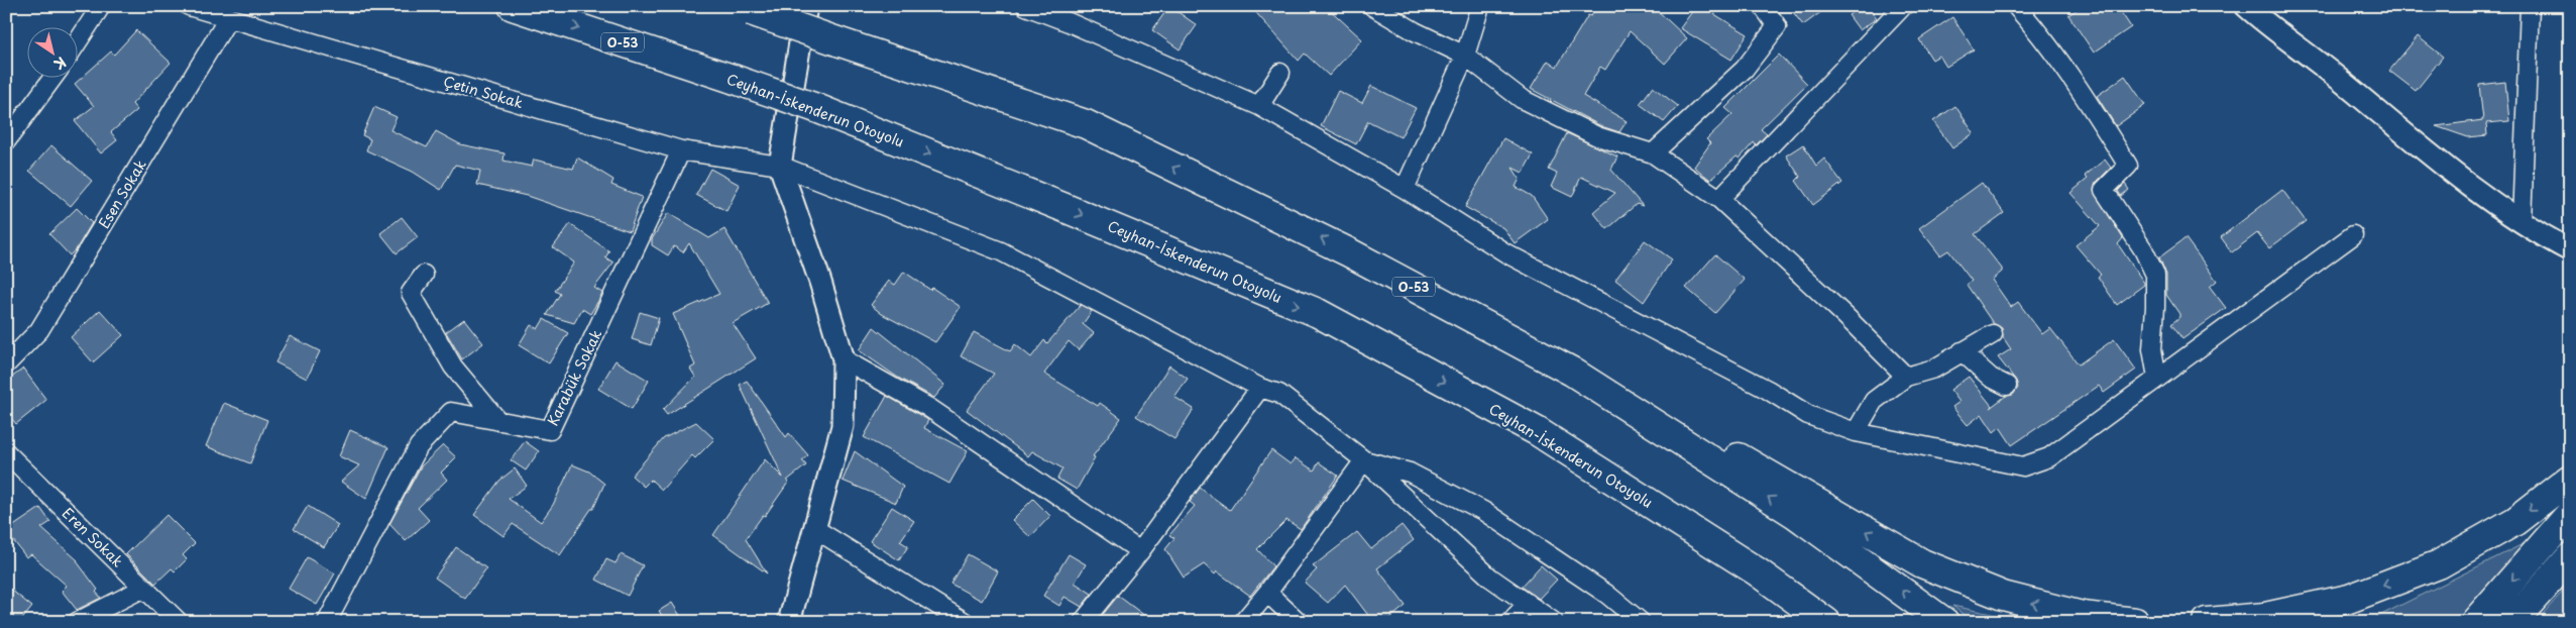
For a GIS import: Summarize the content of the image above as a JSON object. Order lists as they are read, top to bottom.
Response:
{
  "streets": {
    "highway": ["O-53", "Ceyhan-İskenderun Otoyolu"],
    "street": [
      "Çetin Sokak",
      "Esen Sokak",
      "Karabük Sokak",
      "Eren Sokak"
    ]
  },
  "crossings": [
    ["Çetin Sokak", "Esen Sokak"],
    ["Çetin Sokak", "Karabük Sokak"]
  ],
  "north": "bottom right"
}
